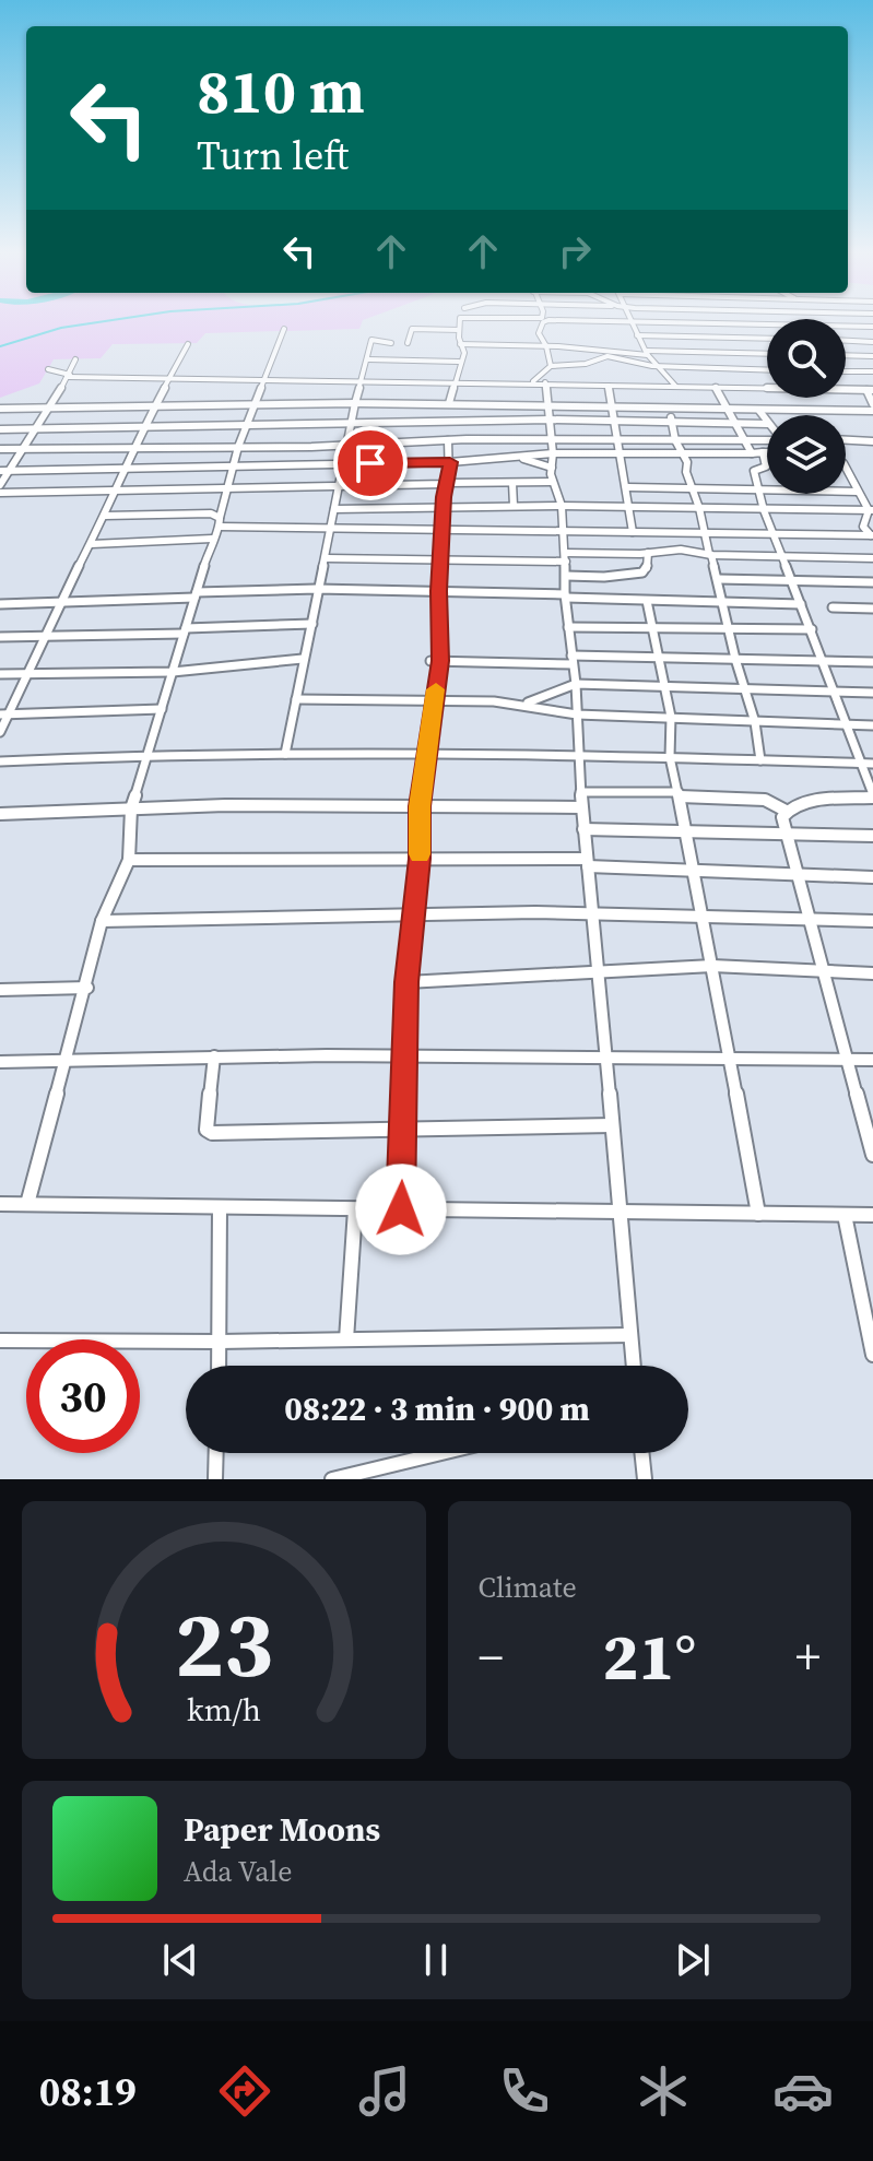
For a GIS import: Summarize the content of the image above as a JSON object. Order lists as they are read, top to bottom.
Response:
{
  "page": {
    "turn": ["810 m", "Turn left"],
    "limit": "30",
    "trip": "08:22 · 3 min · 900 m",
    "tile": "Climate",
    "heat": ["−", "21°", "+"],
    "song": ["Paper Moons", "Ada Vale"],
    "tabs": "08:19",
    "gauge": ["23", "km/h"]
  }
}
